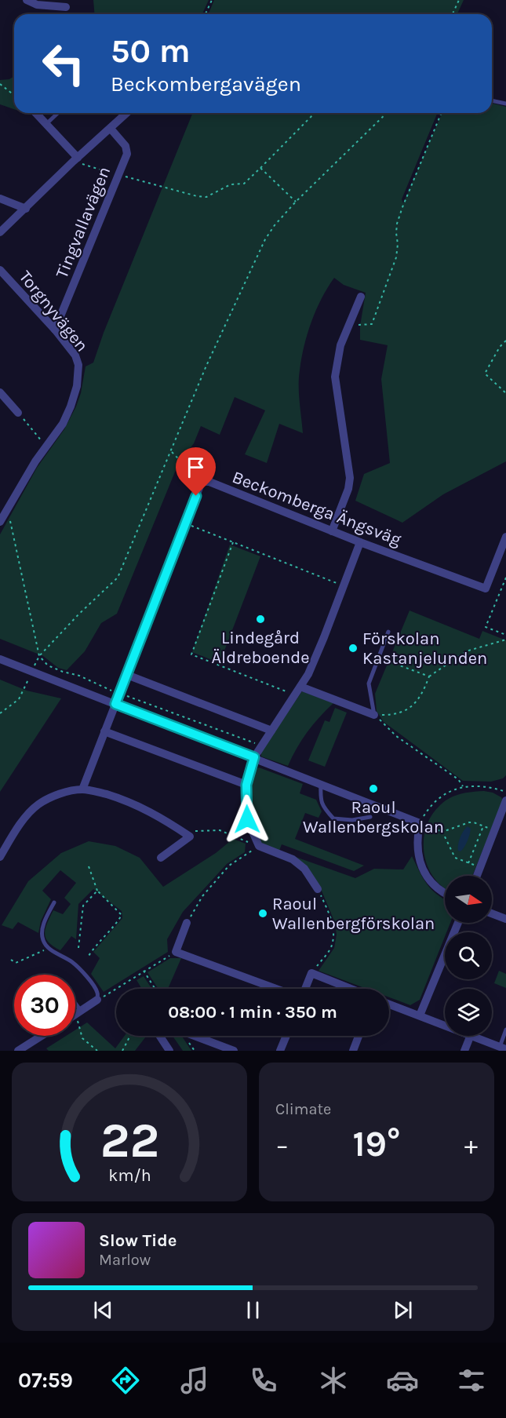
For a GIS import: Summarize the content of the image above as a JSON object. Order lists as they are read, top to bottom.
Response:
{
  "streets": {
    "street": ["Tingvallavägen", "Torgnyvägen", "Beckomberga Ängsväg"]
  },
  "crossings": [
    ["Tingvallavägen", "Torgnyvägen"]
  ],
  "places": [
    "Lindegård Äldreboende",
    "Förskolan Kastanjelunden",
    "Raoul Wallenbergskolan",
    "Raoul Wallenbergförskolan"
  ],
  "north": "right",
  "page": {
    "turn": ["50 m", "Beckombergavägen"],
    "limit": "30",
    "trip": "08:00 · 1 min · 350 m",
    "tile": "Climate",
    "heat": ["−", "19°", "+"],
    "song": ["Slow Tide", "Marlow"],
    "tabs": "07:59",
    "gauge": ["22", "km/h"]
  }
}
